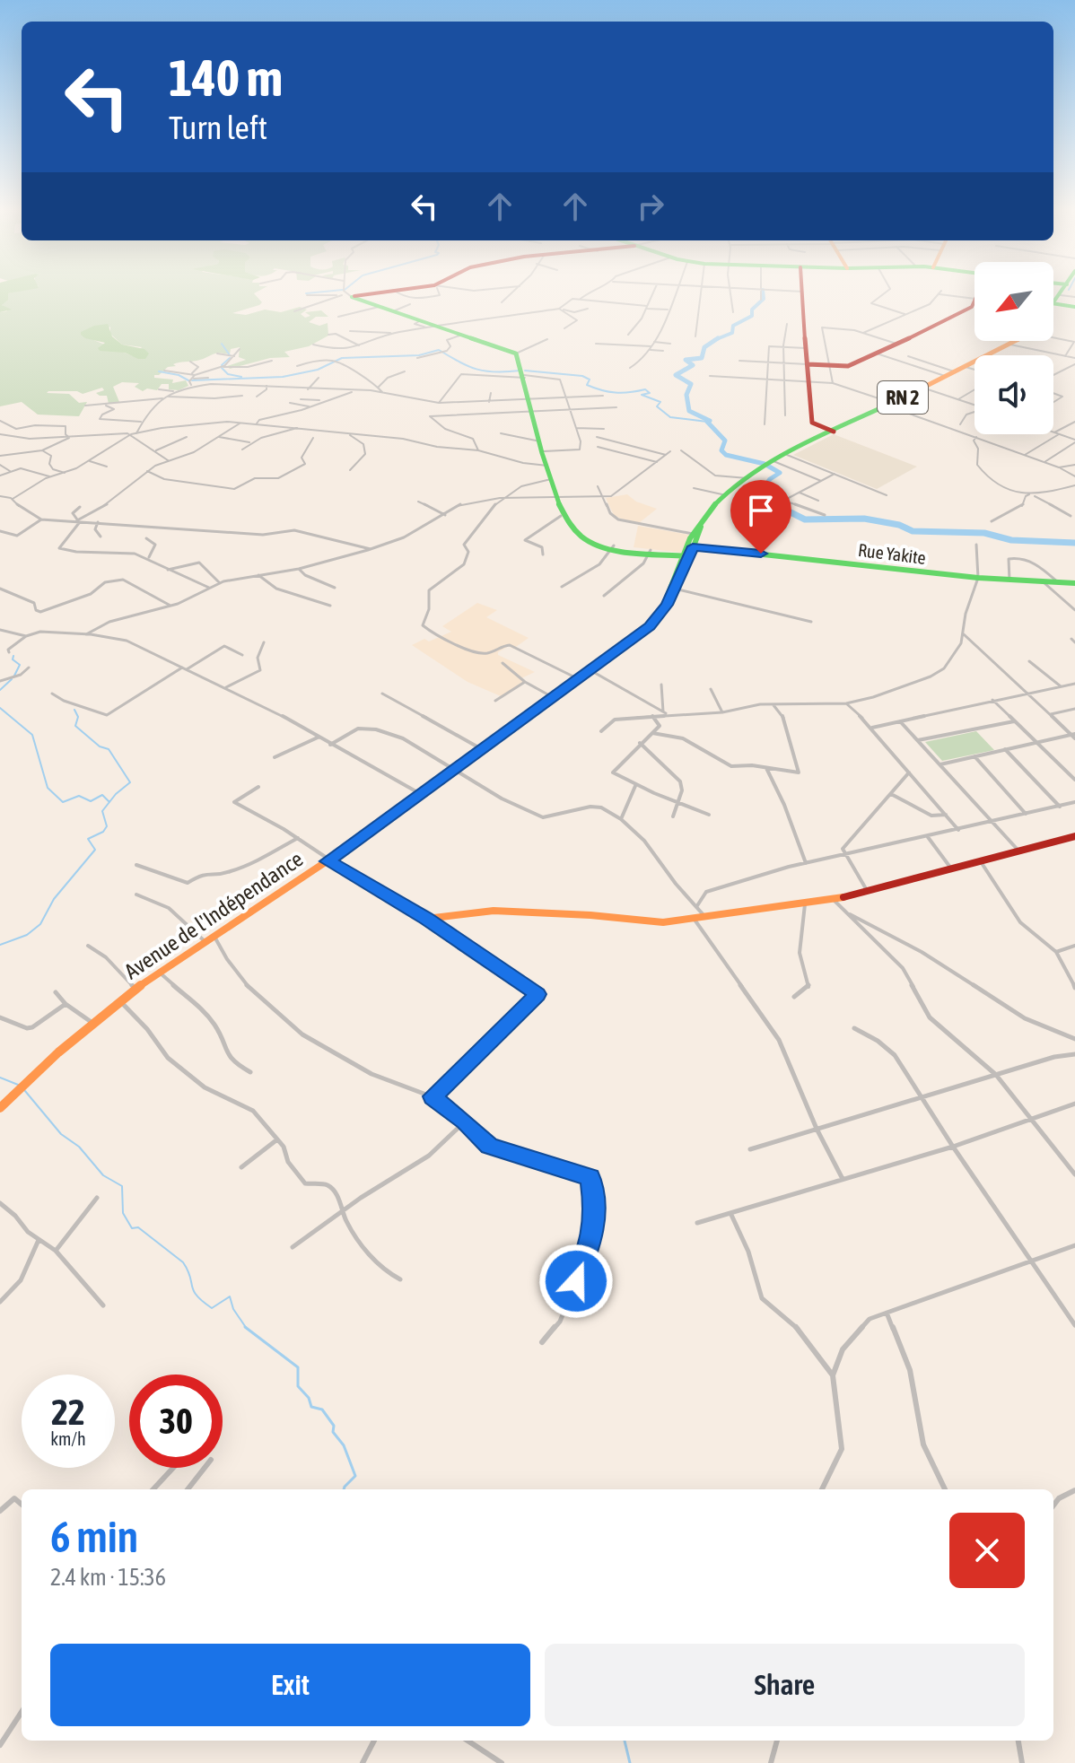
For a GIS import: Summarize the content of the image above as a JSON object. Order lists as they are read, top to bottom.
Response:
{
  "streets": {
    "street": ["RN 2", "Rue Yakite", "Avenue de l'Indépendance"]
  },
  "crossings": [
    ["Rue Yakite", "Avenue de l'Indépendance"]
  ],
  "north": "bottom left",
  "page": {
    "turn": ["140 m", "Turn left"],
    "speed": "22 km/h",
    "limit": "30",
    "heading": ["6 min", "2.4 km · 15:36"],
    "buttons": ["Exit", "Share"]
  }
}
